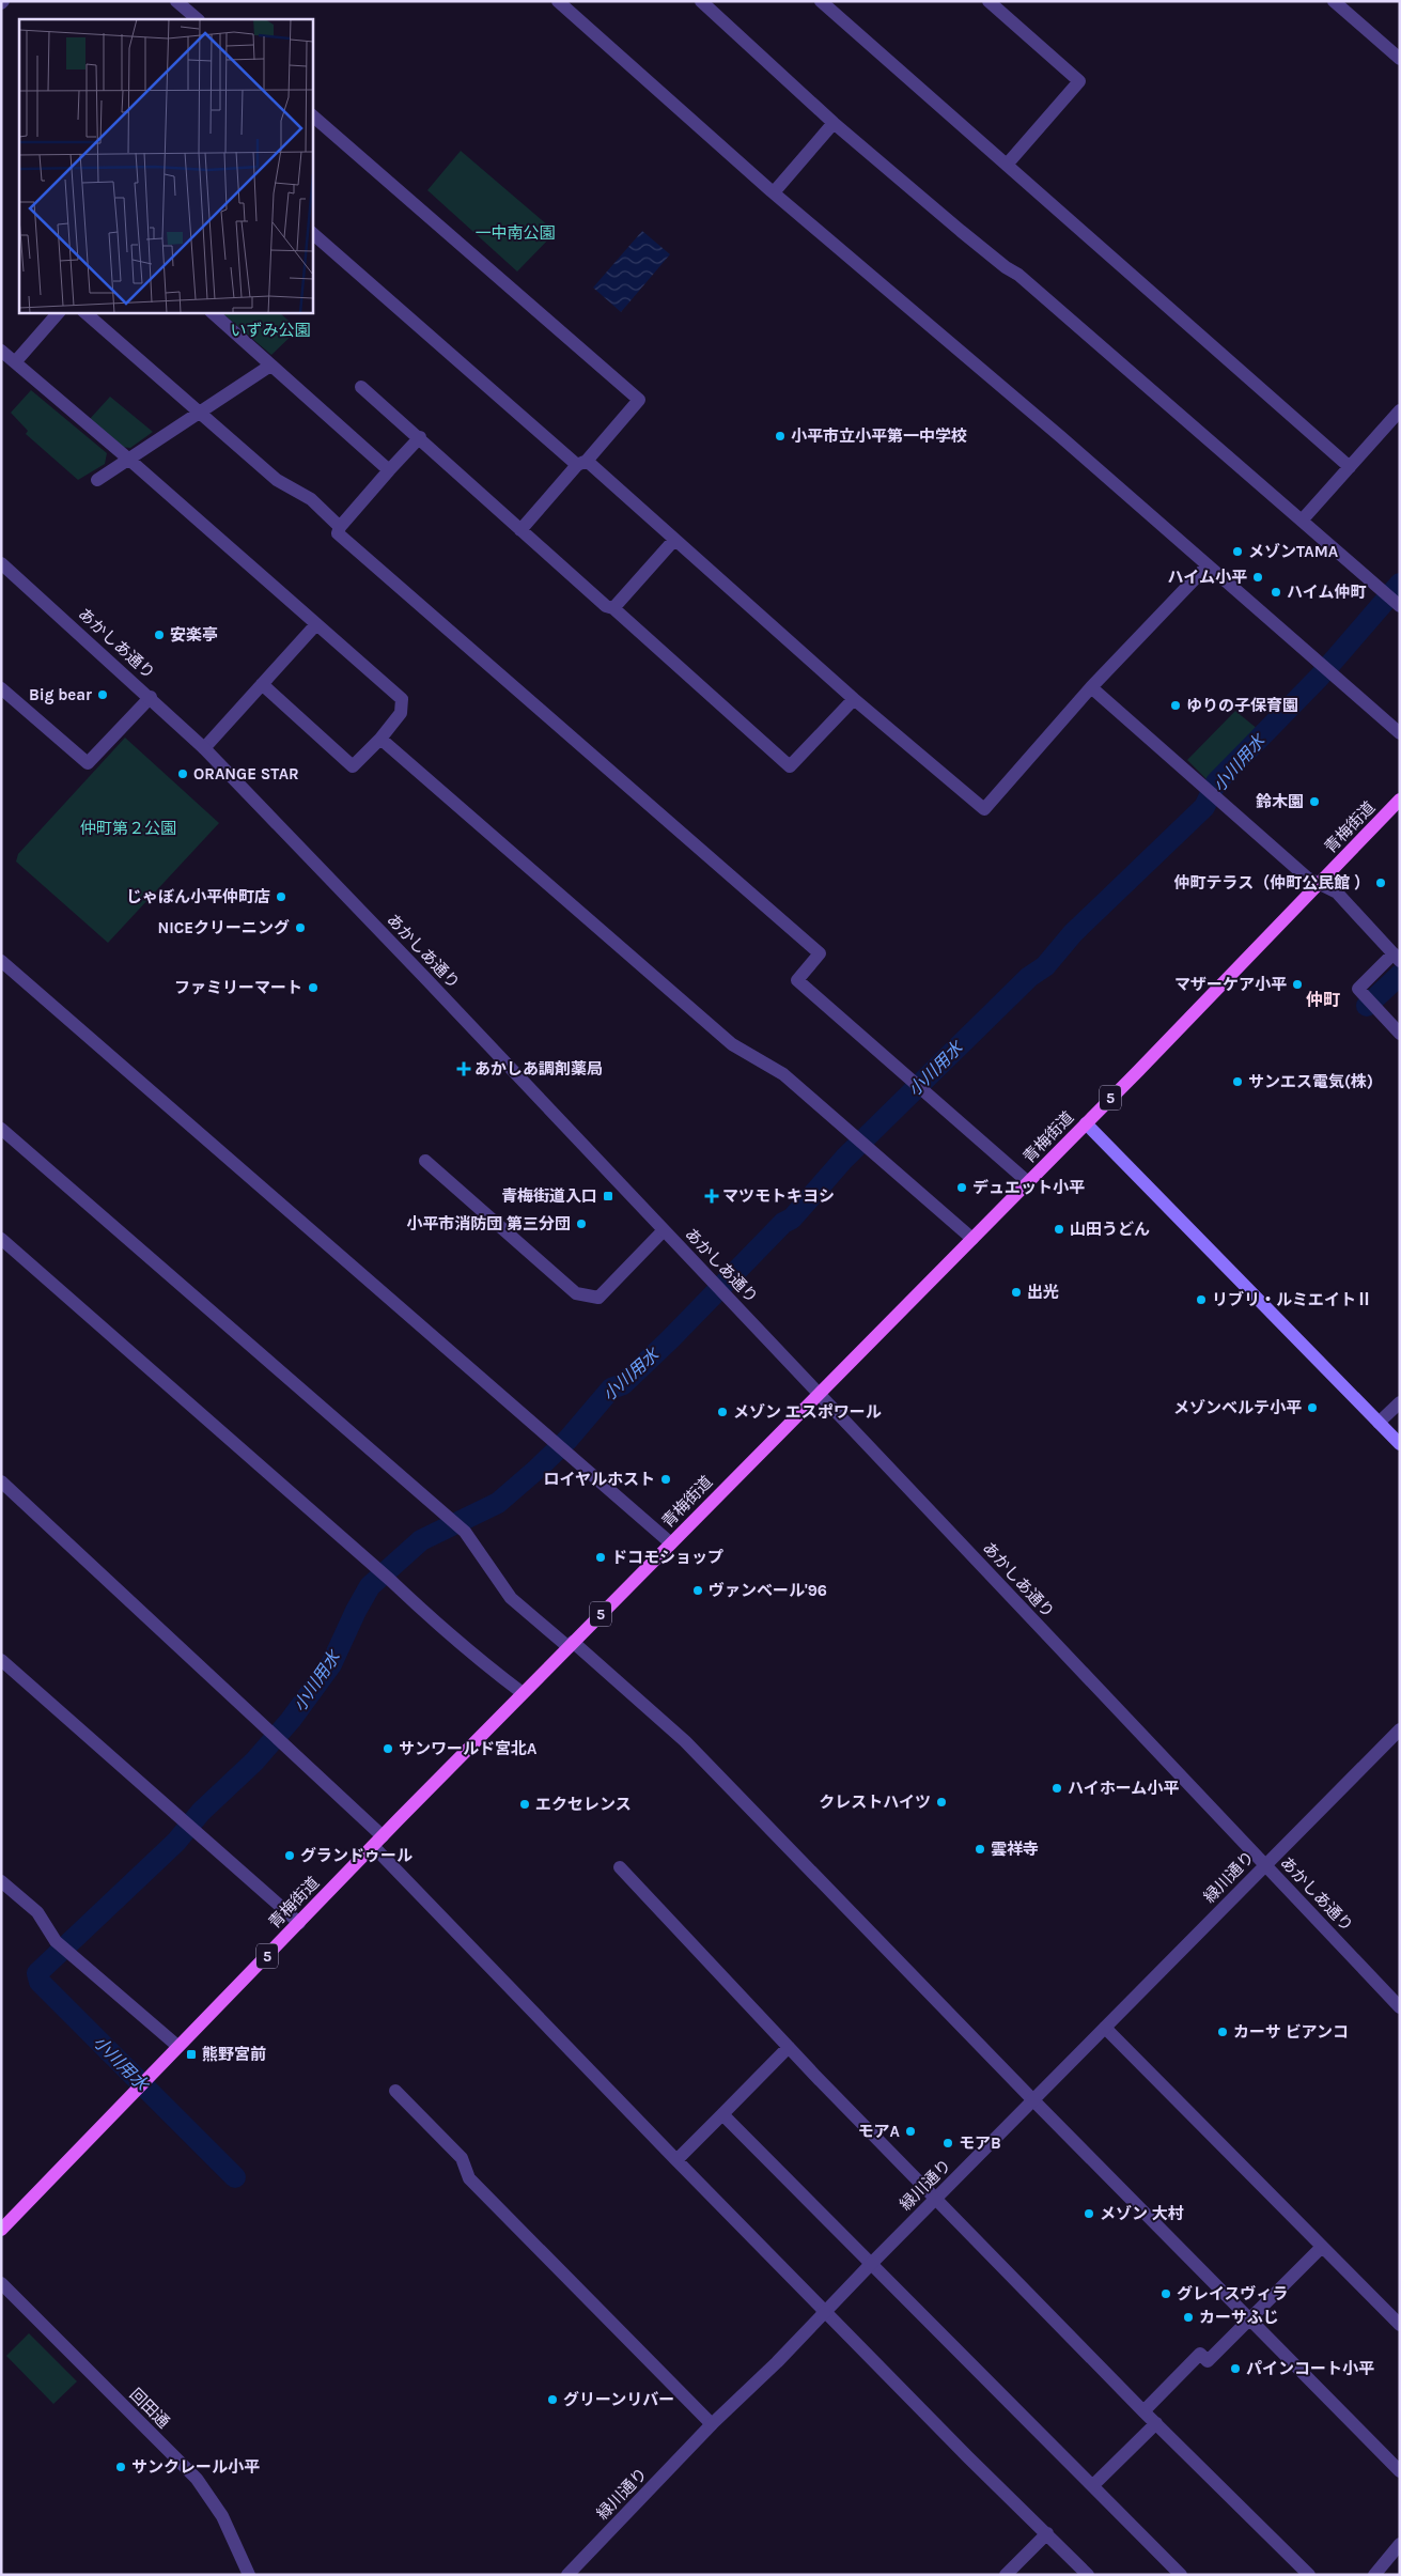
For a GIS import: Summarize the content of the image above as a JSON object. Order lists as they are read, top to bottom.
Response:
{
  "streets": {
    "main road": ["青梅街道", "5"],
    "street": ["あかしあ通り", "緑川通り", "回田通"]
  },
  "crossings": [
    ["あかしあ通り", "青梅街道"],
    ["あかしあ通り", "緑川通り"]
  ],
  "districts": ["仲町"],
  "water": ["小川用水"],
  "parks": ["一中南公園", "いずみ公園", "仲町第２公園"],
  "places": {
    "other": [
      "小平市立小平第一中学校",
      "メゾンTAMA",
      "ハイム小平",
      "ハイム仲町",
      "安楽亭",
      "Big bear",
      "ゆりの子保育園",
      "ORANGE STAR",
      "鈴木園",
      "仲町テラス（仲町公民館 ）",
      "じゃぼん小平仲町店",
      "NICEクリーニング",
      "マザーケア小平",
      "ファミリーマート",
      "サンエス電気(株)",
      "デュエット小平",
      "小平市消防団 第三分団",
      "山田うどん",
      "出光",
      "リブリ・ルミエイトⅡ",
      "メゾンベルテ小平",
      "メゾン エスポワール",
      "ロイヤルホスト",
      "ドコモショップ",
      "ヴァンベール'96",
      "サンワールド宮北A",
      "ハイホーム小平",
      "クレストハイツ",
      "エクセレンス",
      "雲祥寺",
      "グランドゥール",
      "カーサ ビアンコ",
      "モアA",
      "モアB",
      "メゾン 大村",
      "グレイスヴィラ",
      "カーサふじ",
      "パインコート小平",
      "グリーンリバー",
      "サンクレール小平"
    ],
    "health": ["あかしあ調剤薬局", "マツモトキヨシ"],
    "transit": ["青梅街道入口", "熊野宮前"]
  }
}
